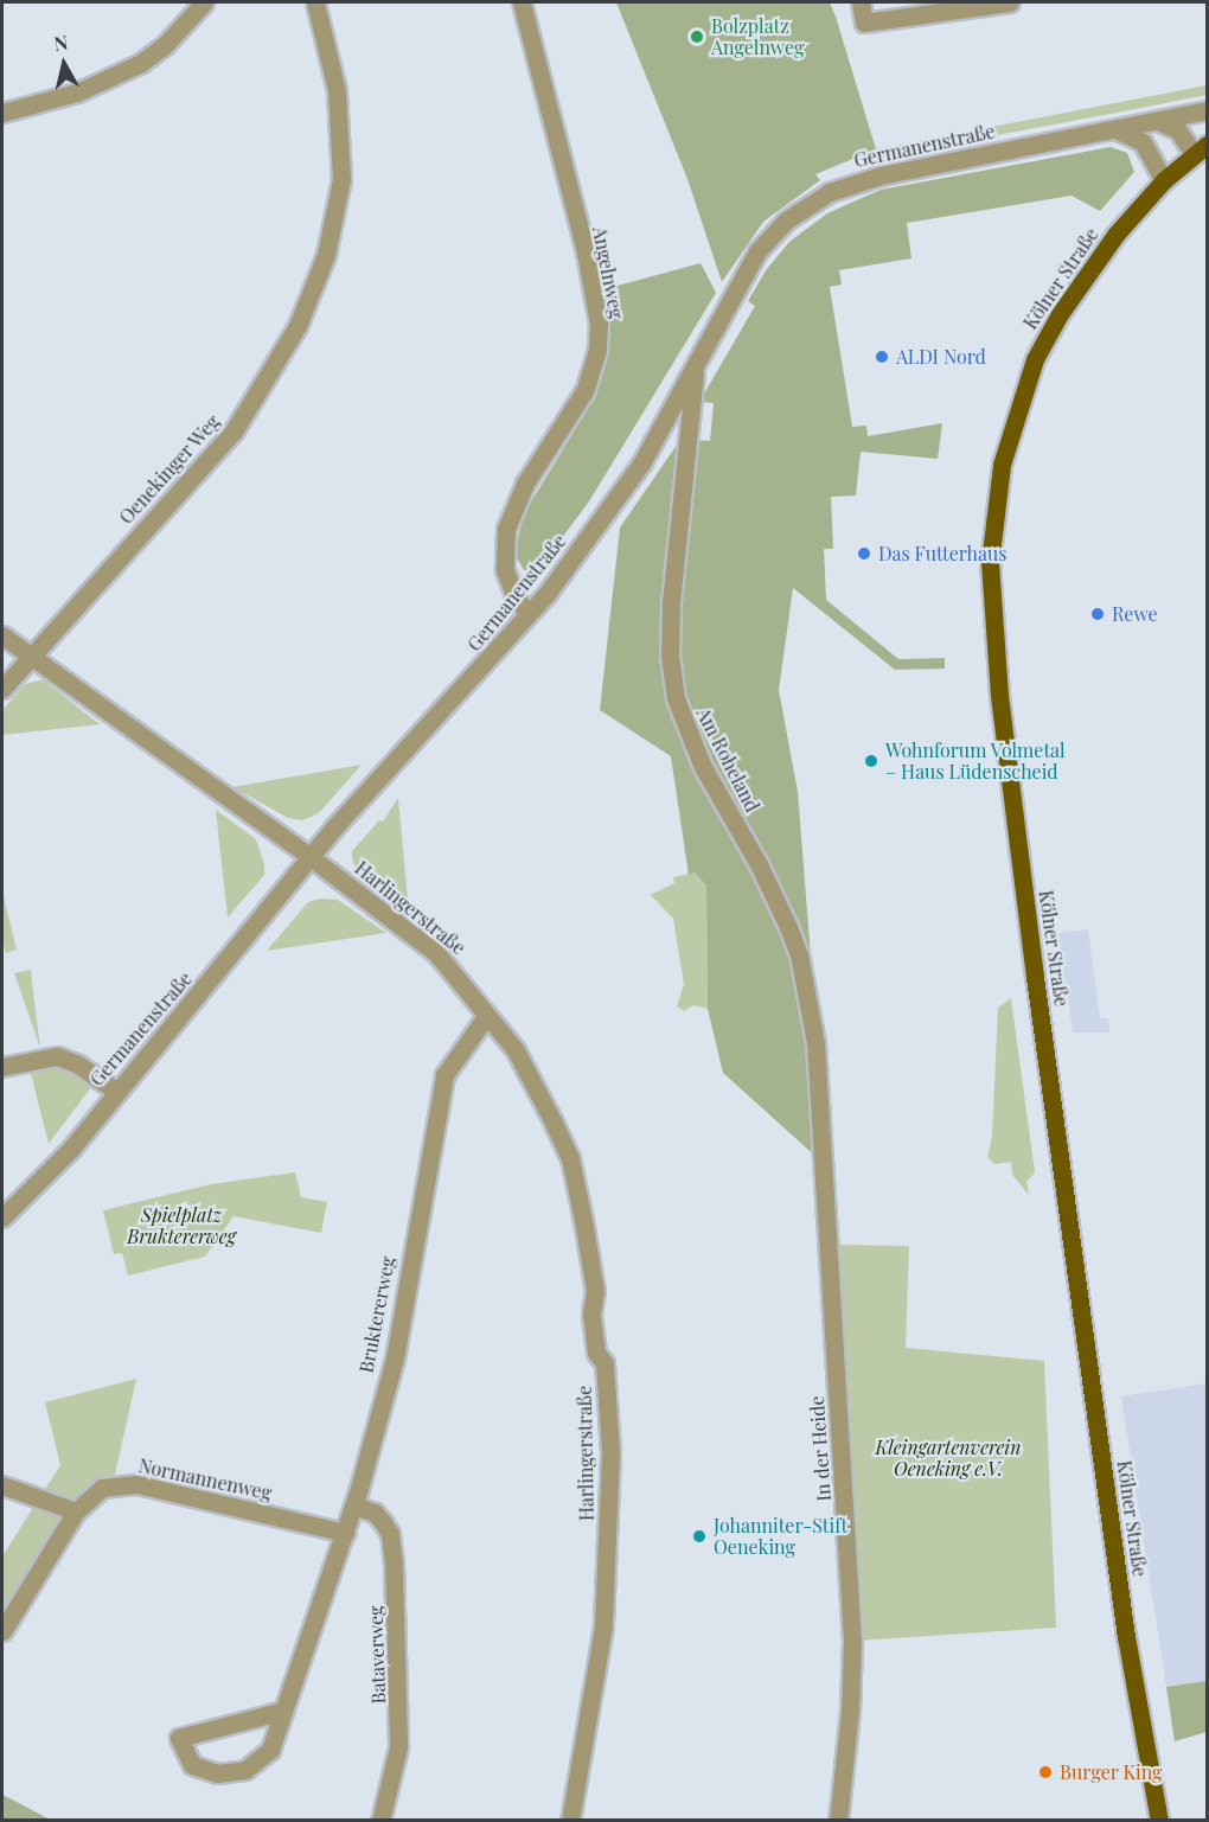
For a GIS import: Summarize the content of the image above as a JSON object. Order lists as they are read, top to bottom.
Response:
{
  "streets": {
    "main road": ["Kölner Straße"],
    "street": [
      "Germanenstraße",
      "Angelnweg",
      "Oenekinger Weg",
      "Am Roheland",
      "Harlingerstraße",
      "Bruktererweg",
      "In der Heide",
      "Normannenweg",
      "Bataverweg"
    ]
  },
  "crossings": [
    ["Germanenstraße", "Angelnweg"],
    ["Germanenstraße", "Am Roheland"],
    ["Germanenstraße", "Harlingerstraße"],
    ["Oenekinger Weg", "Harlingerstraße"],
    ["Am Roheland", "In der Heide"],
    ["Harlingerstraße", "Bruktererweg"],
    ["Bruktererweg", "Normannenweg"],
    ["Bruktererweg", "Bataverweg"]
  ],
  "parks": ["Spielplatz Bruktererweg", "Kleingartenverein Oeneking e.V."],
  "places": [
    "Bolzplatz Angelnweg",
    "ALDI Nord",
    "Das Futterhaus",
    "Rewe",
    "Wohnforum Volmetal – Haus Lüdenscheid",
    "Johanniter-Stift Oeneking",
    "Burger King"
  ],
  "north": "top"
}
